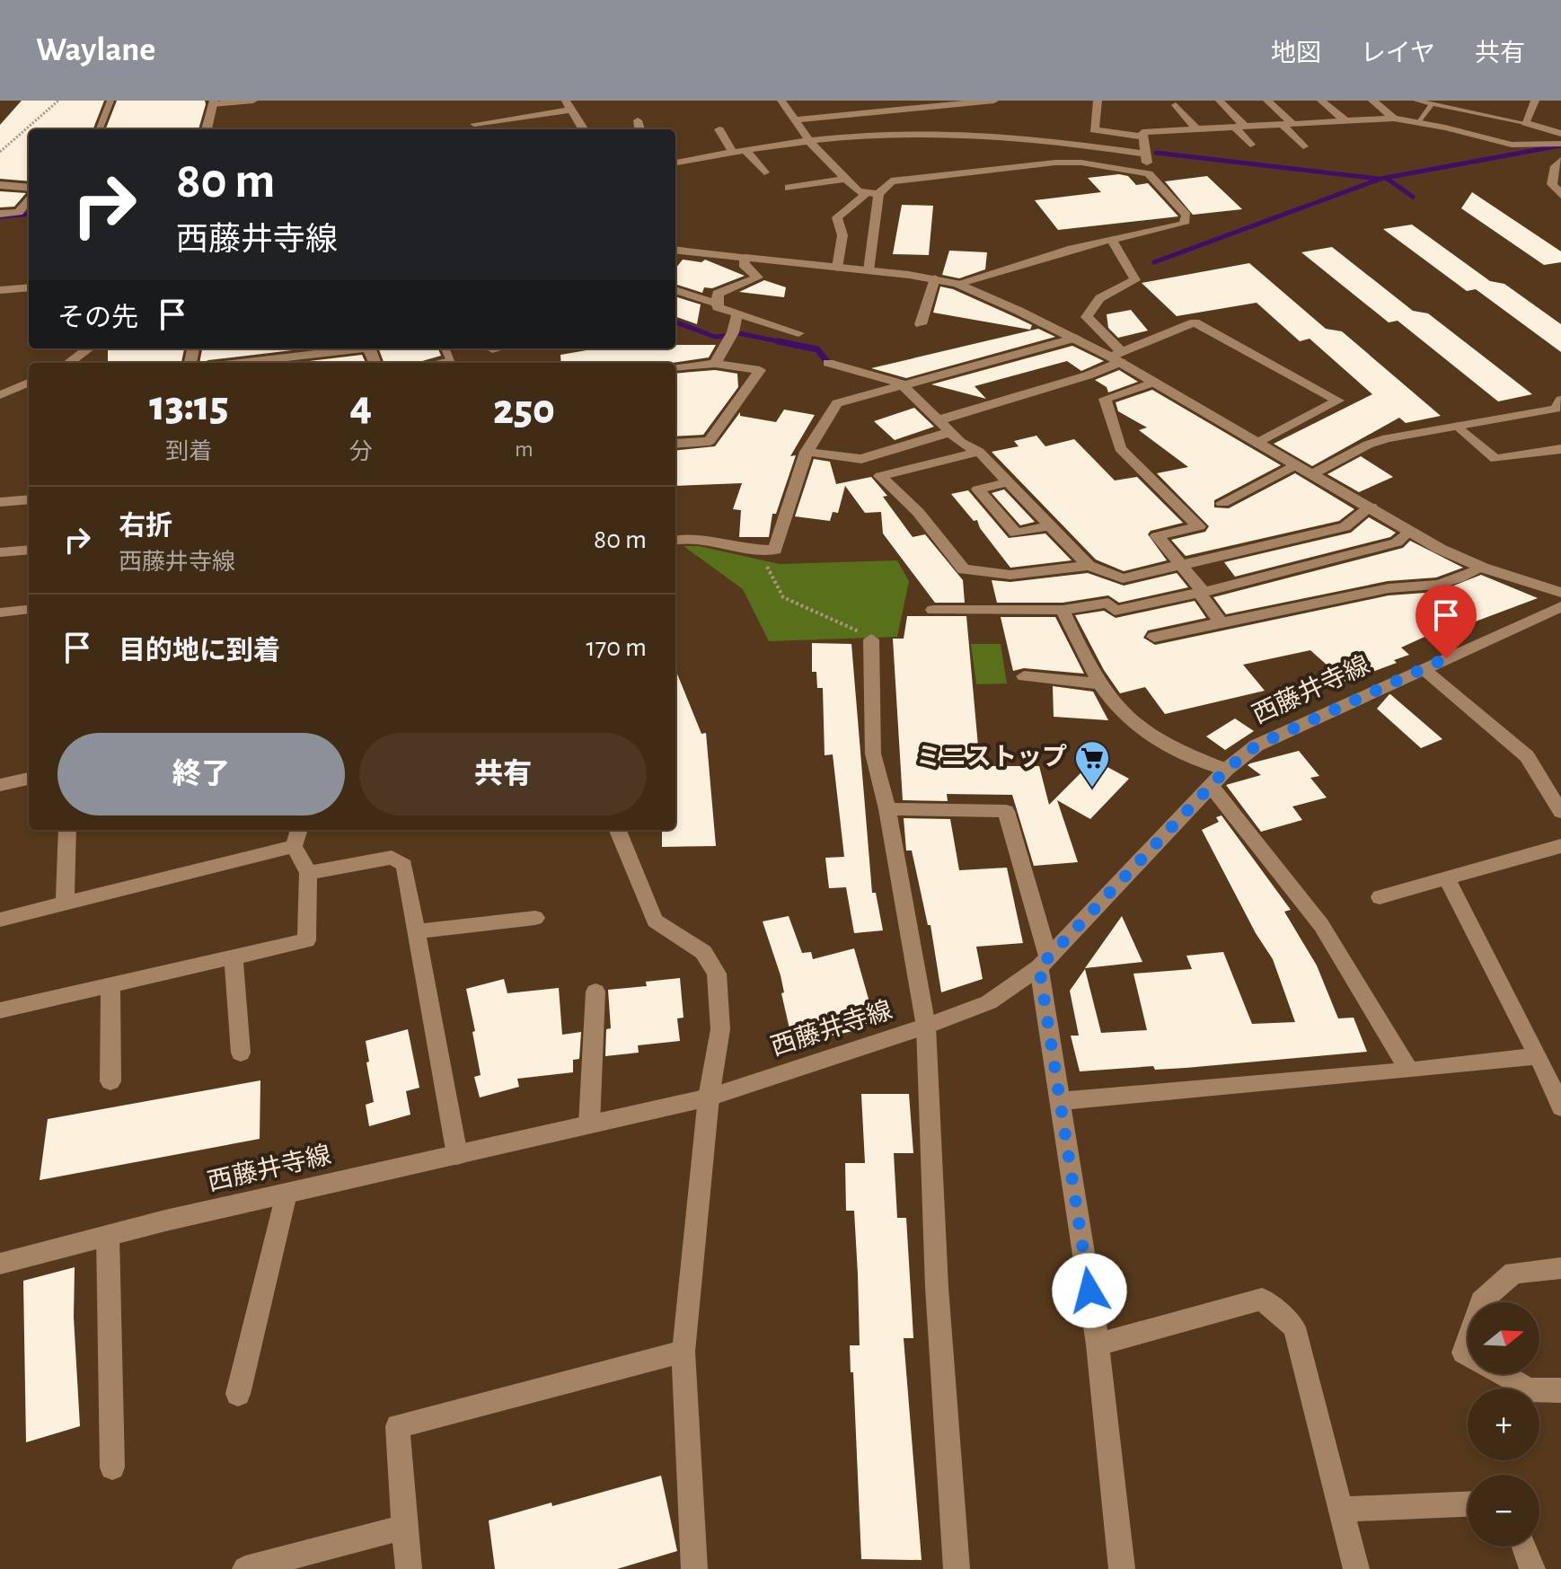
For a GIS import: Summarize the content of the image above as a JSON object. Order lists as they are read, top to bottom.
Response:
{
  "streets": {
    "street": ["西藤井寺線"]
  },
  "places": {
    "supermarket": ["ミニストップ"]
  },
  "north": "right",
  "page": {
    "header": "Waylane",
    "nav": ["地図", "レイヤ", "共有"],
    "turn": ["80 m", "西藤井寺線"],
    "then": "その先",
    "eta": [
      "13:15",
      "到着",
      "4",
      "分",
      "250",
      "m"
    ],
    "list": [
      {
        "name": "右折",
        "note": "西藤井寺線",
        "value": "80 m"
      },
      {
        "name": "目的地に到着",
        "value": "170 m"
      }
    ],
    "buttons": ["終了", "共有"],
    "map_buttons": ["+", "−"]
  }
}
